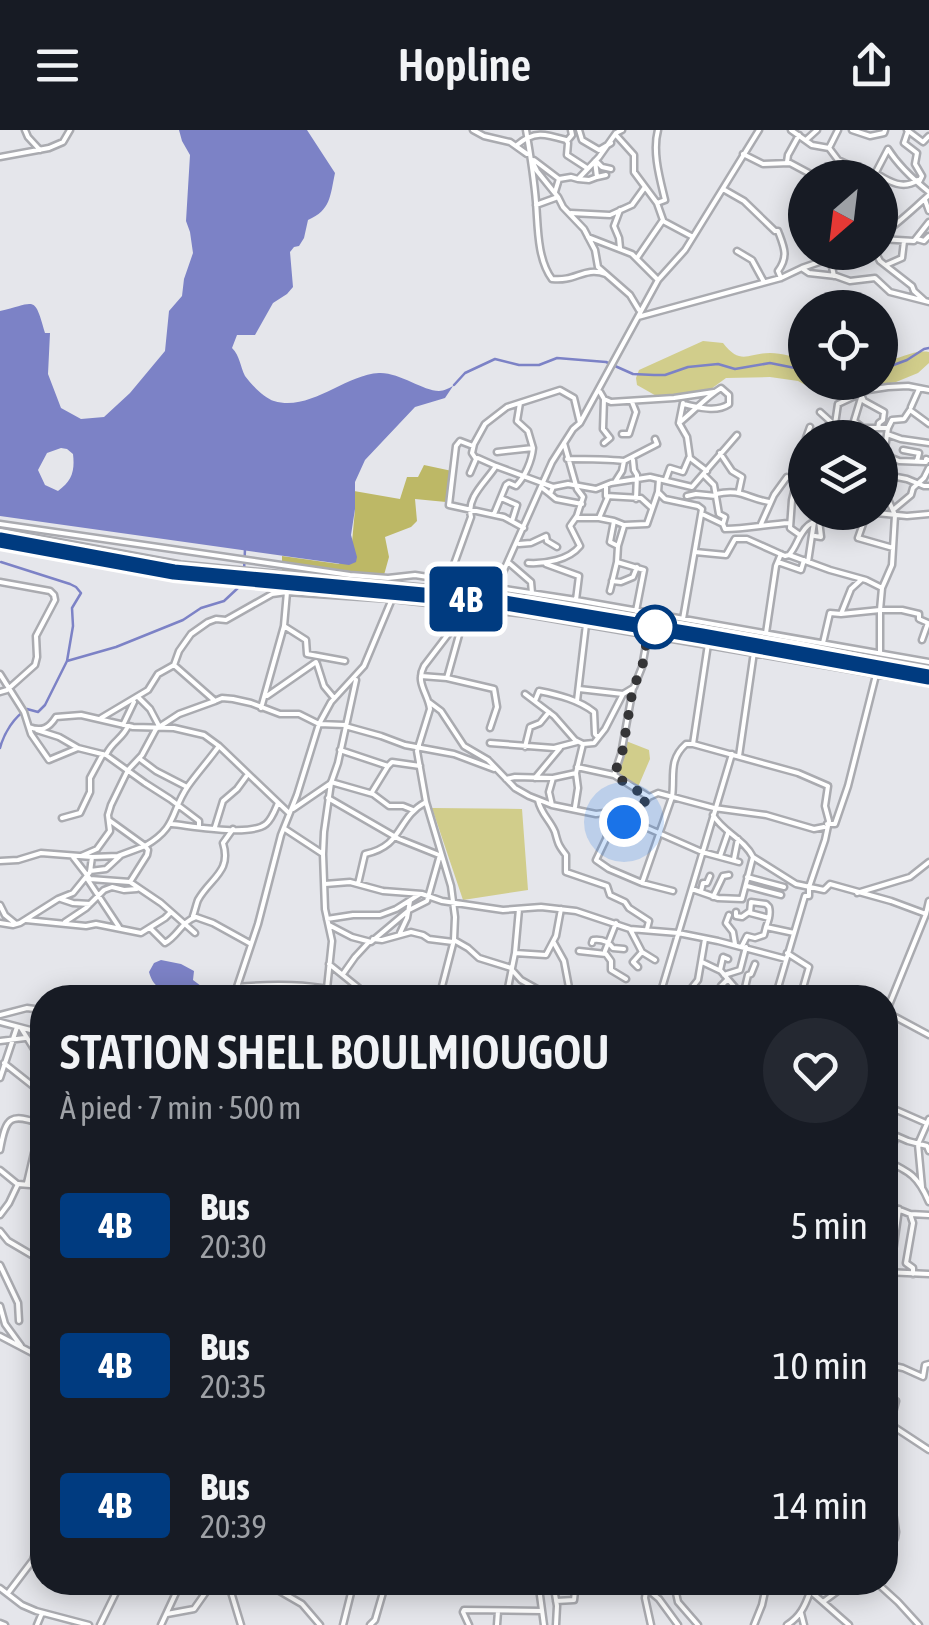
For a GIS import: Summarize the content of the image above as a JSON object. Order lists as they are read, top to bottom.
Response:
{
  "lines": ["bus line 4B"],
  "north": "bottom left",
  "page": {
    "header": "Hopline",
    "on_map": "4B",
    "heading": ["STATION SHELL BOULMIOUGOU", "À pied · 7 min · 500 m"],
    "list": [
      {
        "mark": "4B",
        "name": "Bus",
        "note": "20:30",
        "value": "5 min"
      },
      {
        "mark": "4B",
        "name": "Bus",
        "note": "20:35",
        "value": "10 min"
      },
      {
        "mark": "4B",
        "name": "Bus",
        "note": "20:39",
        "value": "14 min"
      }
    ]
  }
}
